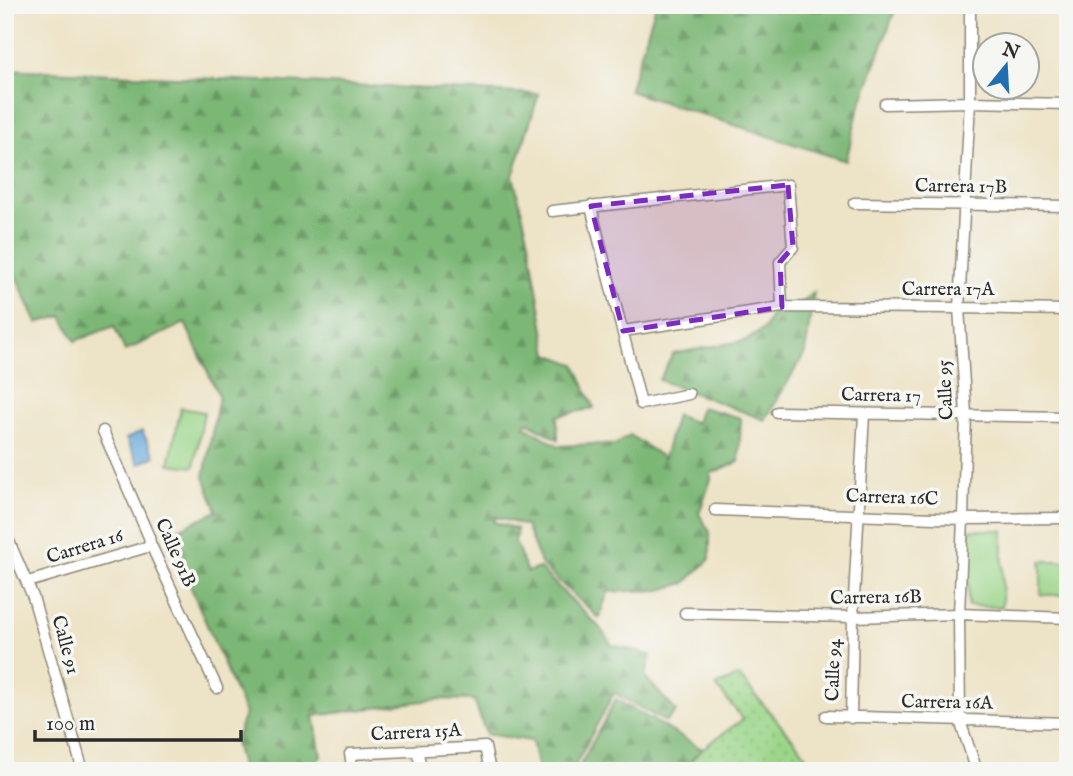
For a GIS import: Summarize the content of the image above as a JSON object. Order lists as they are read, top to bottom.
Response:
{
  "streets": {
    "street": [
      "Carrera 17B",
      "Carrera 17A",
      "Calle 95",
      "Carrera 17",
      "Carrera 16C",
      "Carrera 16",
      "Calle 91B",
      "Carrera 16B",
      "Calle 91",
      "Calle 94",
      "Carrera 16A",
      "Carrera 15A"
    ]
  },
  "crossings": [
    ["Carrera 17B", "Calle 95"],
    ["Carrera 17A", "Calle 95"],
    ["Calle 95", "Carrera 17"],
    ["Calle 95", "Carrera 16C"],
    ["Calle 95", "Carrera 16B"],
    ["Calle 95", "Carrera 16A"],
    ["Carrera 17", "Calle 94"],
    ["Carrera 16C", "Calle 94"],
    ["Carrera 16", "Calle 91B"],
    ["Carrera 16", "Calle 91"],
    ["Carrera 16B", "Calle 94"],
    ["Calle 94", "Carrera 16A"]
  ],
  "scale_bar": "100 m",
  "north": "top"
}
